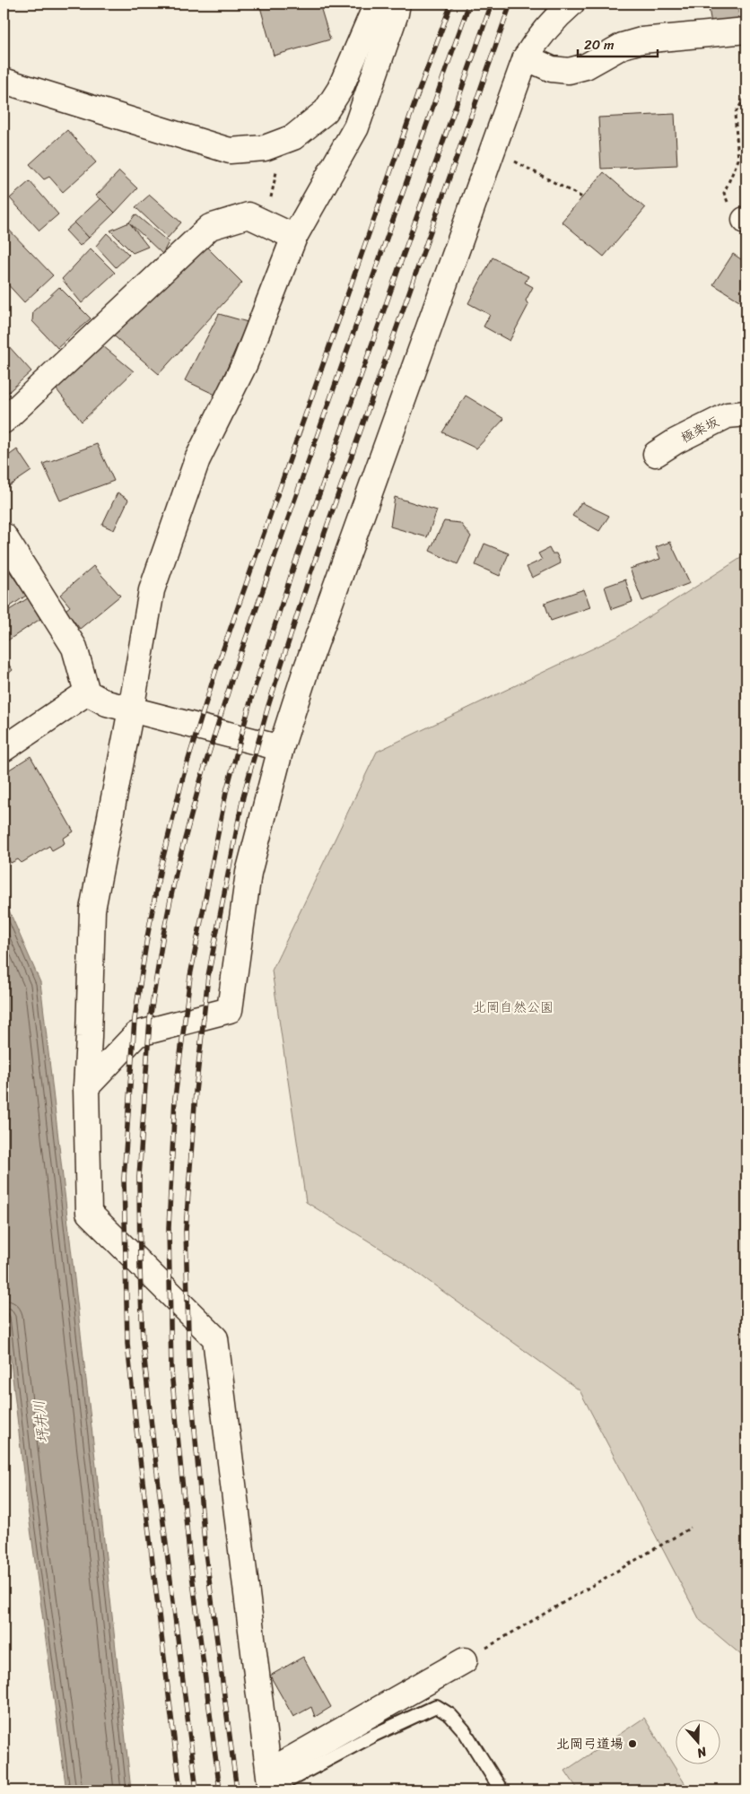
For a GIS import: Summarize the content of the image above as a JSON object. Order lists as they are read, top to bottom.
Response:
{
  "streets": {
    "street": ["極楽坂"]
  },
  "water": ["坪井川"],
  "parks": ["北岡自然公園"],
  "places": ["北岡弓道場"],
  "scale_bar": "20 m",
  "north": "bottom"
}
